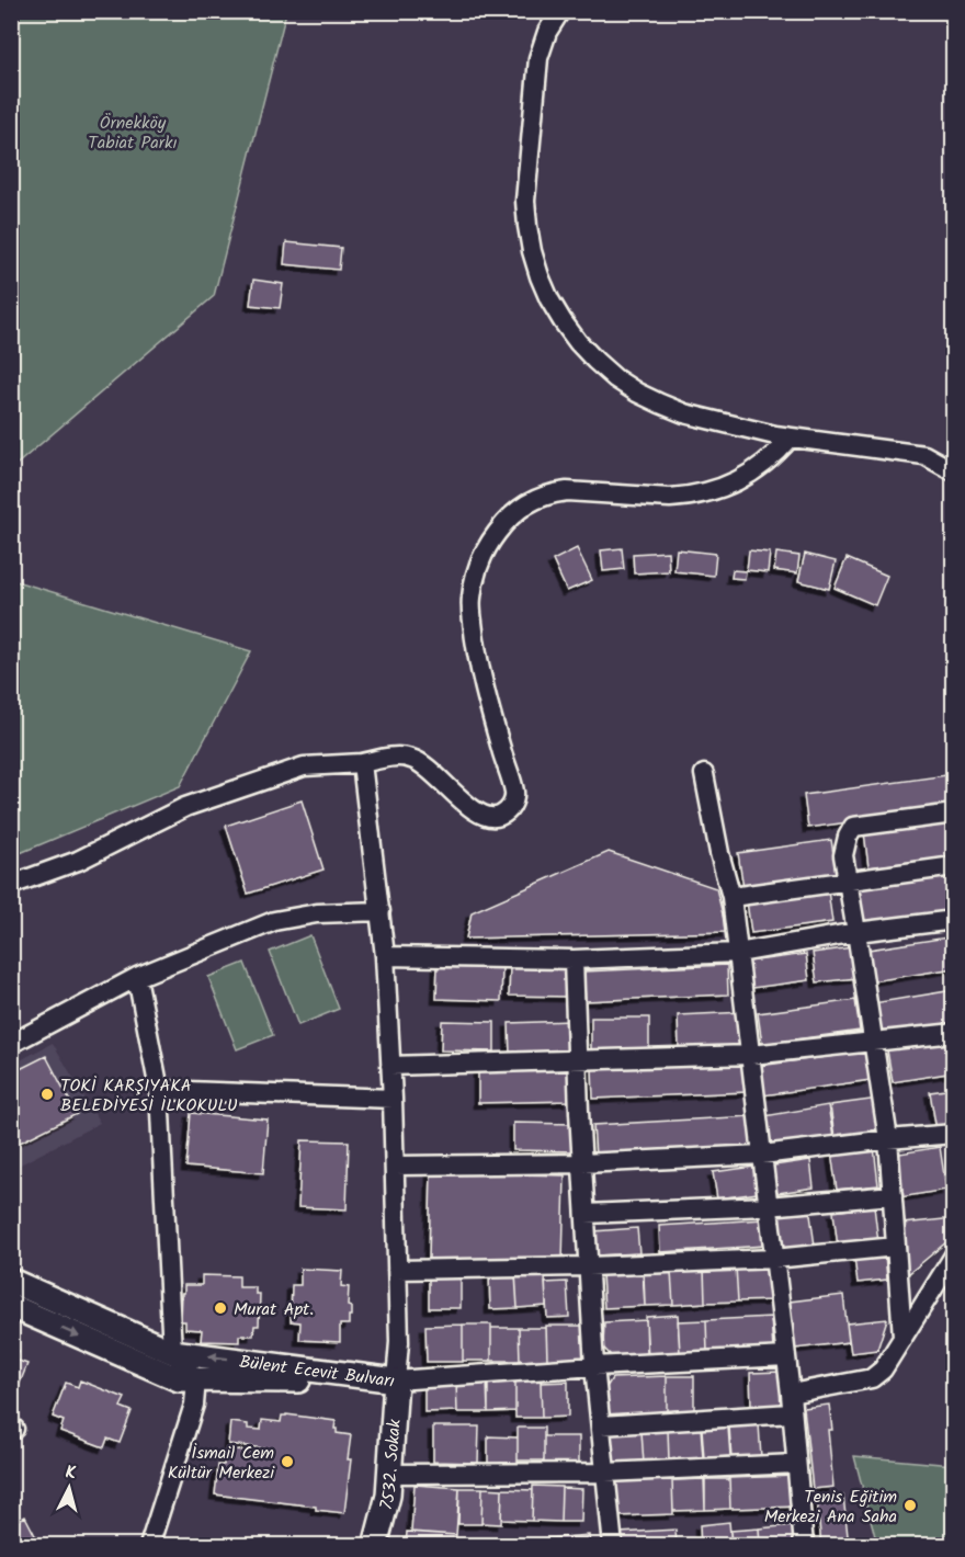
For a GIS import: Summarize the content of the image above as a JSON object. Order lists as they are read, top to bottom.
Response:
{
  "streets": {
    "street": ["Bülent Ecevit Bulvarı", "7532. Sokak"]
  },
  "crossings": [
    ["Bülent Ecevit Bulvarı", "7532. Sokak"]
  ],
  "parks": ["Örnekköy Tabiat Parkı"],
  "places": [
    "TOKİ KARŞIYAKA BELEDİYESİ İLKOKULU",
    "Murat Apt.",
    "İsmail Cem Kültür Merkezi",
    "Tenis Eğitim Merkezi Ana Saha"
  ],
  "north": "top"
}
